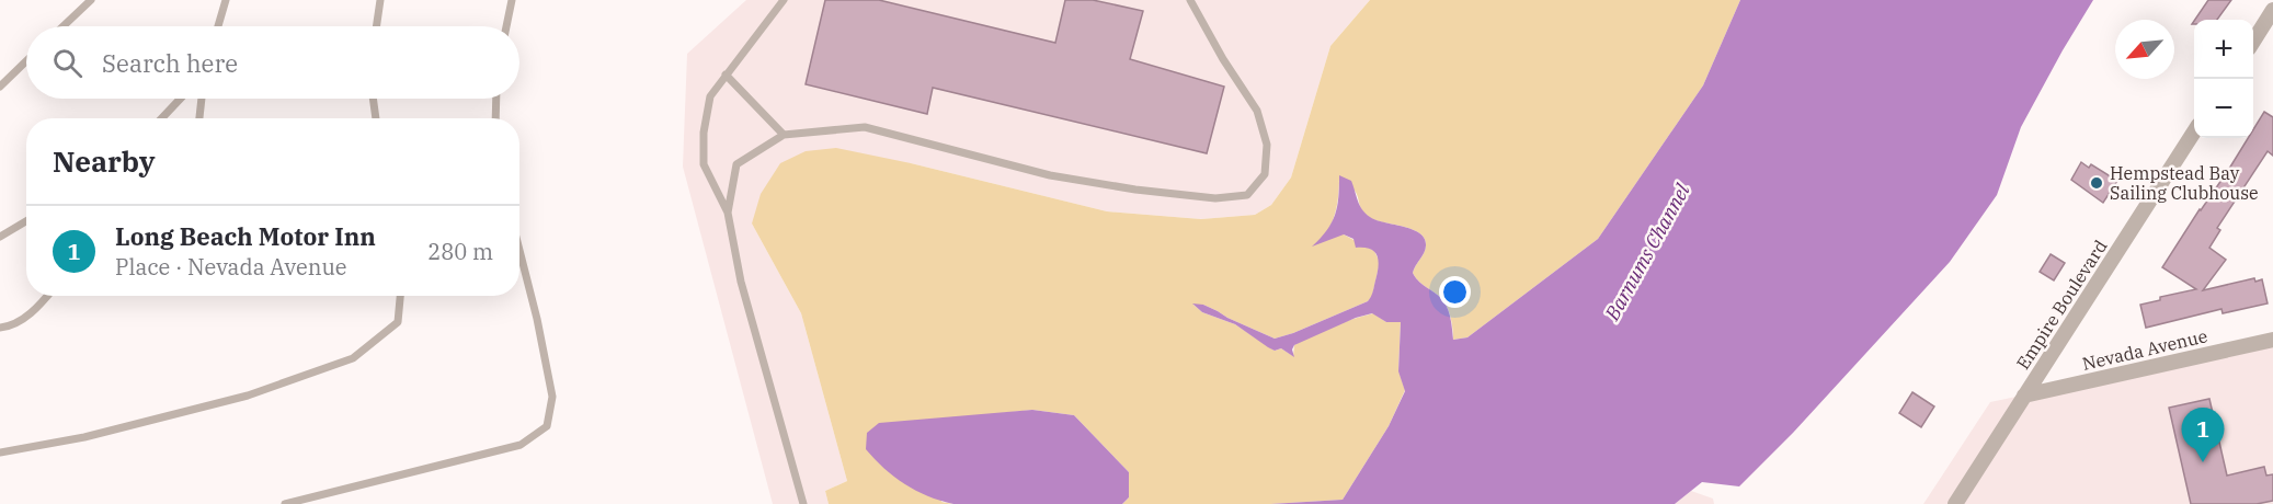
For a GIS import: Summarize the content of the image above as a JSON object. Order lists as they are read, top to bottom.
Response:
{
  "streets": {
    "street": ["Empire Boulevard", "Nevada Avenue"]
  },
  "crossings": [
    ["Empire Boulevard", "Nevada Avenue"]
  ],
  "water": ["Barnums Channel"],
  "places": ["Hempstead Bay Sailing Clubhouse"],
  "north": "bottom left",
  "page": {
    "map_buttons": ["+", "−"],
    "search": "Search here",
    "heading": "Nearby",
    "list": [
      {
        "mark": "1",
        "name": "Long Beach Motor Inn",
        "note": "Place · Nevada Avenue",
        "value": "280 m"
      }
    ],
    "pins": "1"
  }
}
